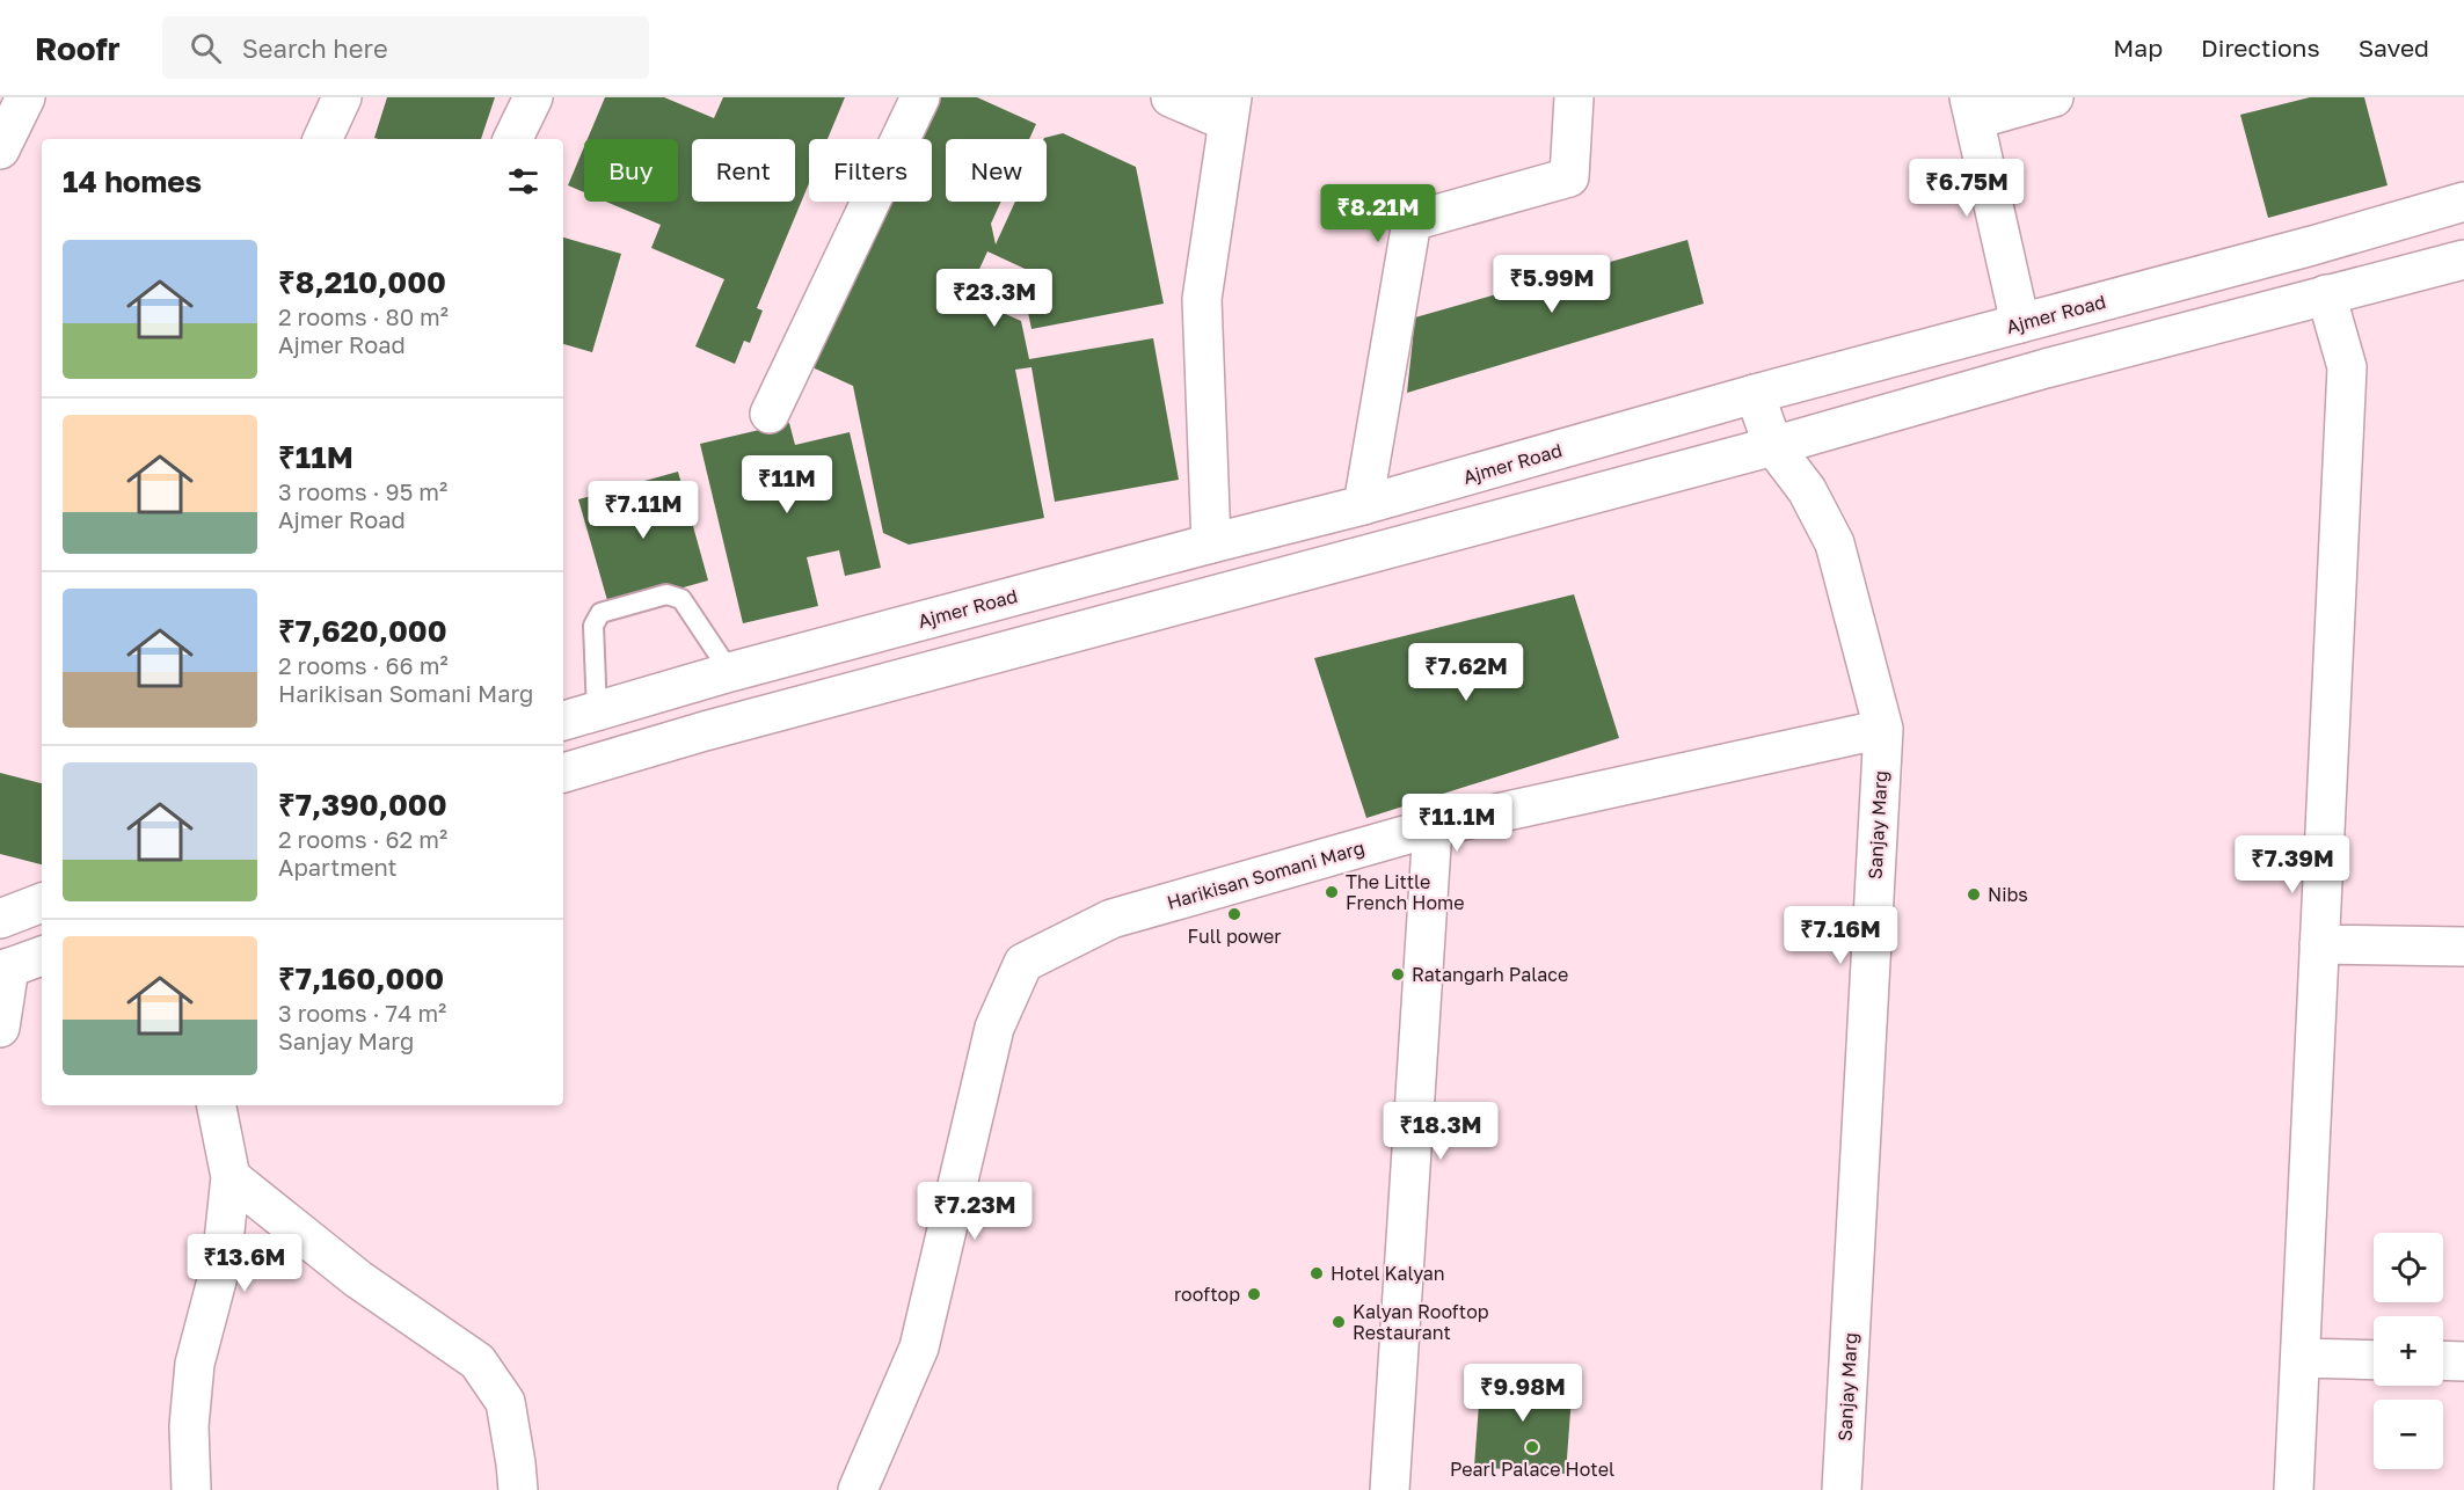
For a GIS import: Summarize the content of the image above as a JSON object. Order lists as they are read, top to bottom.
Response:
{
  "streets": {
    "main road": ["Ajmer Road", "Sanjay Marg", "Harikisan Somani Marg"]
  },
  "crossings": [
    ["Ajmer Road", "Sanjay Marg"],
    ["Sanjay Marg", "Harikisan Somani Marg"]
  ],
  "places": [
    "The Little French Home",
    "Nibs",
    "Full power",
    "Ratangarh Palace",
    "Hotel Kalyan",
    "rooftop",
    "Kalyan Rooftop Restaurant",
    "Pearl Palace Hotel"
  ],
  "page": {
    "header": "Roofr",
    "search": "Search here",
    "nav": ["Map", "Directions", "Saved"],
    "chip": [
      "Buy",
      "Rent",
      "Filters",
      "New"
    ],
    "heading": "14 homes",
    "price": [
      "₹6.75M",
      "₹8.21M",
      "₹5.99M",
      "₹23.3M",
      "₹11M",
      "₹7.11M",
      "₹7.62M",
      "₹11.1M",
      "₹7.39M",
      "₹7.16M",
      "₹18.3M",
      "₹7.23M",
      "₹13.6M",
      "₹9.98M"
    ],
    "list": [
      {
        "name": "₹8,210,000",
        "note": "2 rooms · 80 m² · Ajmer Road"
      },
      {
        "name": "₹11M",
        "note": "3 rooms · 95 m² · Ajmer Road"
      },
      {
        "name": "₹7,620,000",
        "note": "2 rooms · 66 m² · Harikisan Somani Marg"
      },
      {
        "name": "₹7,390,000",
        "note": "2 rooms · 62 m² · Apartment"
      },
      {
        "name": "₹7,160,000",
        "note": "3 rooms · 74 m² · Sanjay Marg"
      }
    ],
    "map_buttons": ["+", "−"]
  }
}
